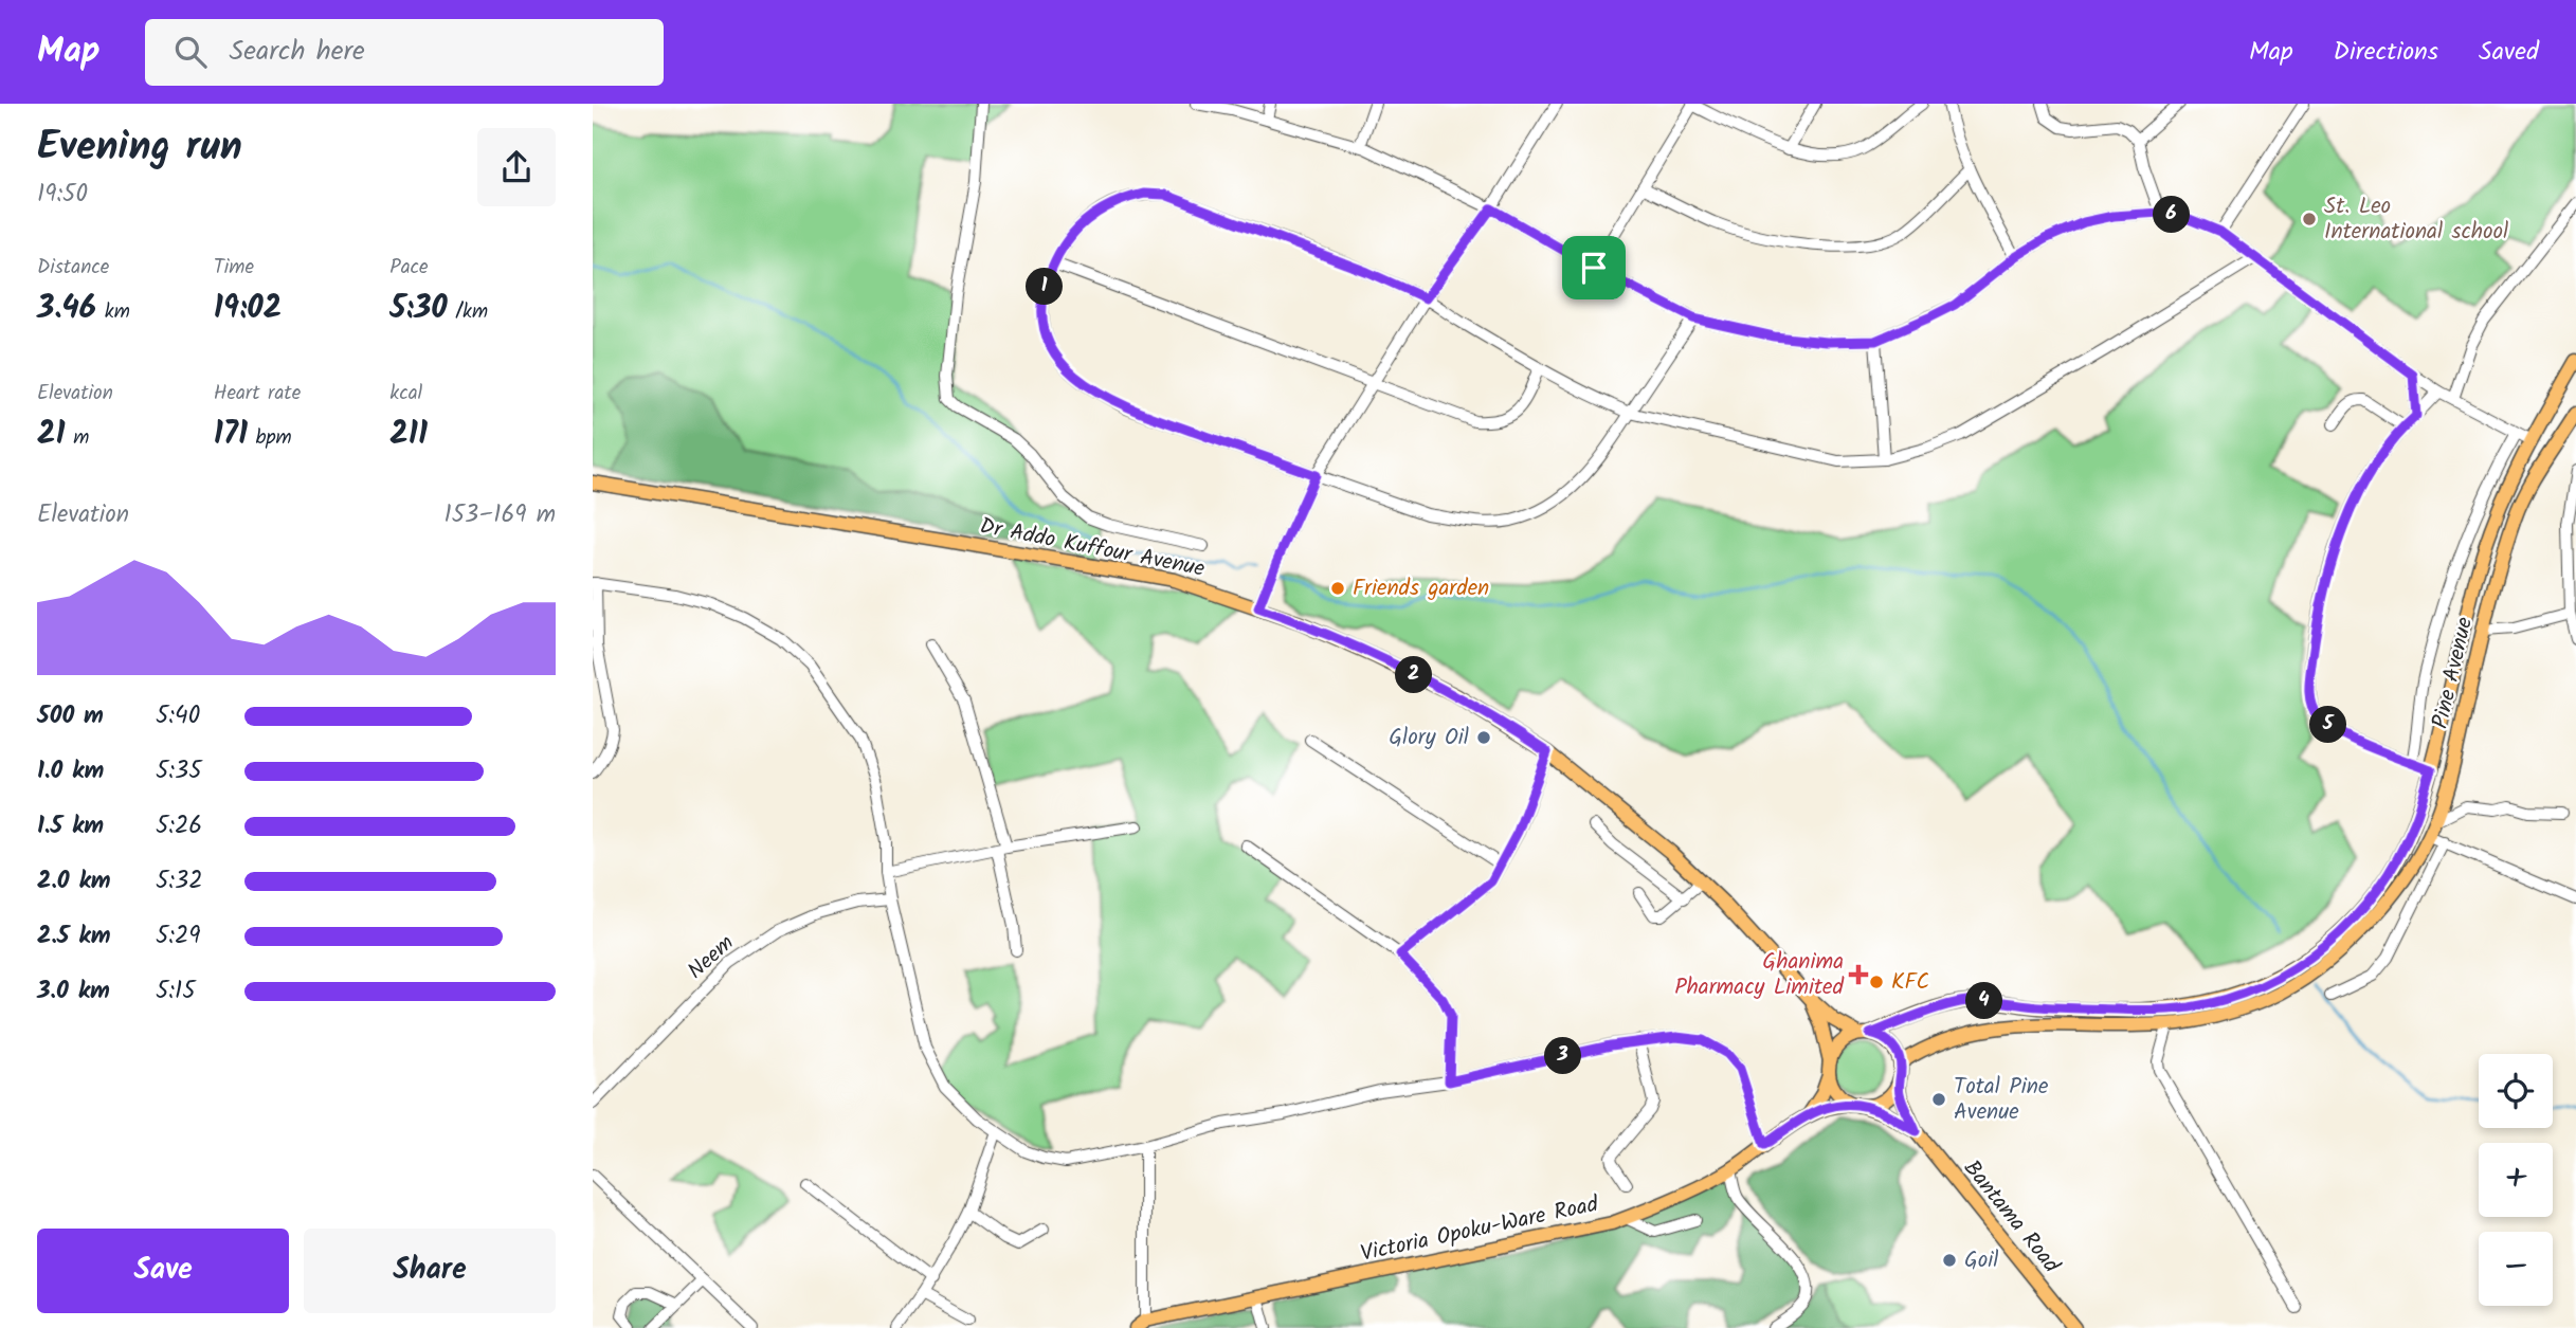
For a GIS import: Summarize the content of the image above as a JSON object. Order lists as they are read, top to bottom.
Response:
{
  "streets": {
    "main road": [
      "Dr Addo Kuffour Avenue",
      "Pine Avenue",
      "Bantama Road",
      "Victoria Opoku-Ware Road"
    ],
    "street": ["Neem"]
  },
  "crossings": [
    ["Dr Addo Kuffour Avenue", "Pine Avenue"]
  ],
  "places": {
    "other": [
      "St. Leo International school",
      "Friends garden",
      "Glory Oil",
      "KFC",
      "Total Pine Avenue",
      "Goil"
    ],
    "health": ["Ghanima Pharmacy Limited"]
  },
  "page": {
    "header": "Map",
    "search": "Search here",
    "nav": ["Map", "Directions", "Saved"],
    "heading": ["Evening run", "19:50"],
    "pins": [
      "6",
      "1",
      "2",
      "5",
      "4",
      "3"
    ],
    "stats": [
      ["Distance", "3.46 km"],
      ["Time", "19:02"],
      ["Pace", "5:30 /km"],
      ["Elevation", "21 m"],
      ["Heart rate", "171 bpm"],
      ["kcal", "211"]
    ],
    "chart": ["Elevation", "153–169 m"],
    "list": [
      {
        "name": "500 m",
        "note": "5:40"
      },
      {
        "name": "1.0 km",
        "note": "5:35"
      },
      {
        "name": "1.5 km",
        "note": "5:26"
      },
      {
        "name": "2.0 km",
        "note": "5:32"
      },
      {
        "name": "2.5 km",
        "note": "5:29"
      },
      {
        "name": "3.0 km",
        "note": "5:15"
      }
    ],
    "map_buttons": ["+", "−"],
    "buttons": ["Save", "Share"]
  }
}
